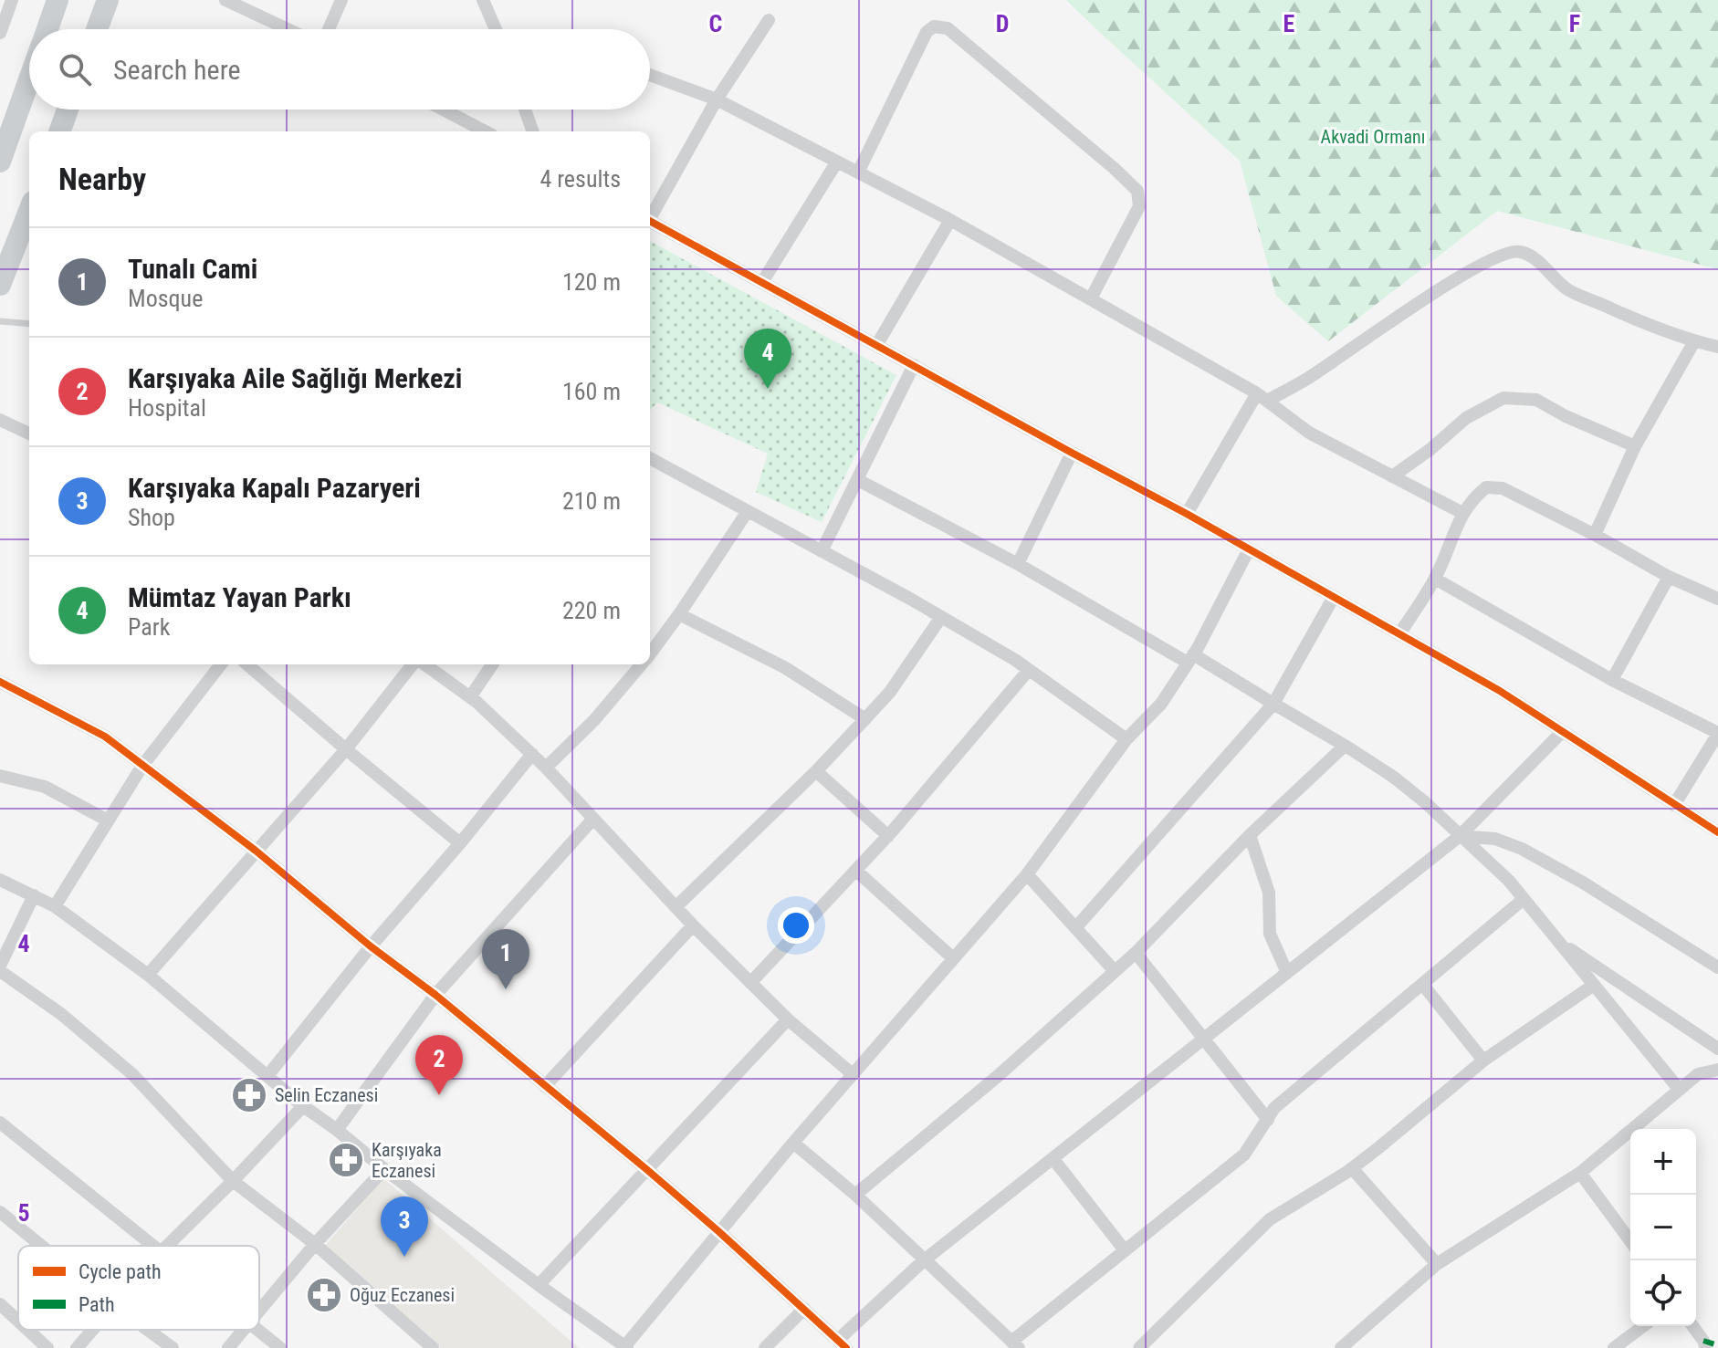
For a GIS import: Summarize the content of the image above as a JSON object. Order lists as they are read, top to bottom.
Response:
{
  "parks": ["Akvadi Ormanı"],
  "places": {
    "pharmacy": ["Selin Eczanesi", "Karşıyaka Eczanesi", "Oğuz Eczanesi"]
  },
  "legend": ["Cycle path", "Path"],
  "page": {
    "search": "Search here",
    "heading": ["Nearby", "4 results"],
    "list": [
      {
        "mark": "1",
        "name": "Tunalı Cami",
        "note": "Mosque",
        "value": "120 m"
      },
      {
        "mark": "2",
        "name": "Karşıyaka Aile Sağlığı Merkezi",
        "note": "Hospital",
        "value": "160 m"
      },
      {
        "mark": "3",
        "name": "Karşıyaka Kapalı Pazaryeri",
        "note": "Shop",
        "value": "210 m"
      },
      {
        "mark": "4",
        "name": "Mümtaz Yayan Parkı",
        "note": "Park",
        "value": "220 m"
      }
    ],
    "pins": [
      "4",
      "1",
      "2",
      "3"
    ],
    "map_buttons": ["+", "−"]
  },
  "grid": {
    "columns": [
      "C",
      "D",
      "E",
      "F"
    ],
    "rows": ["4", "5"]
  }
}
